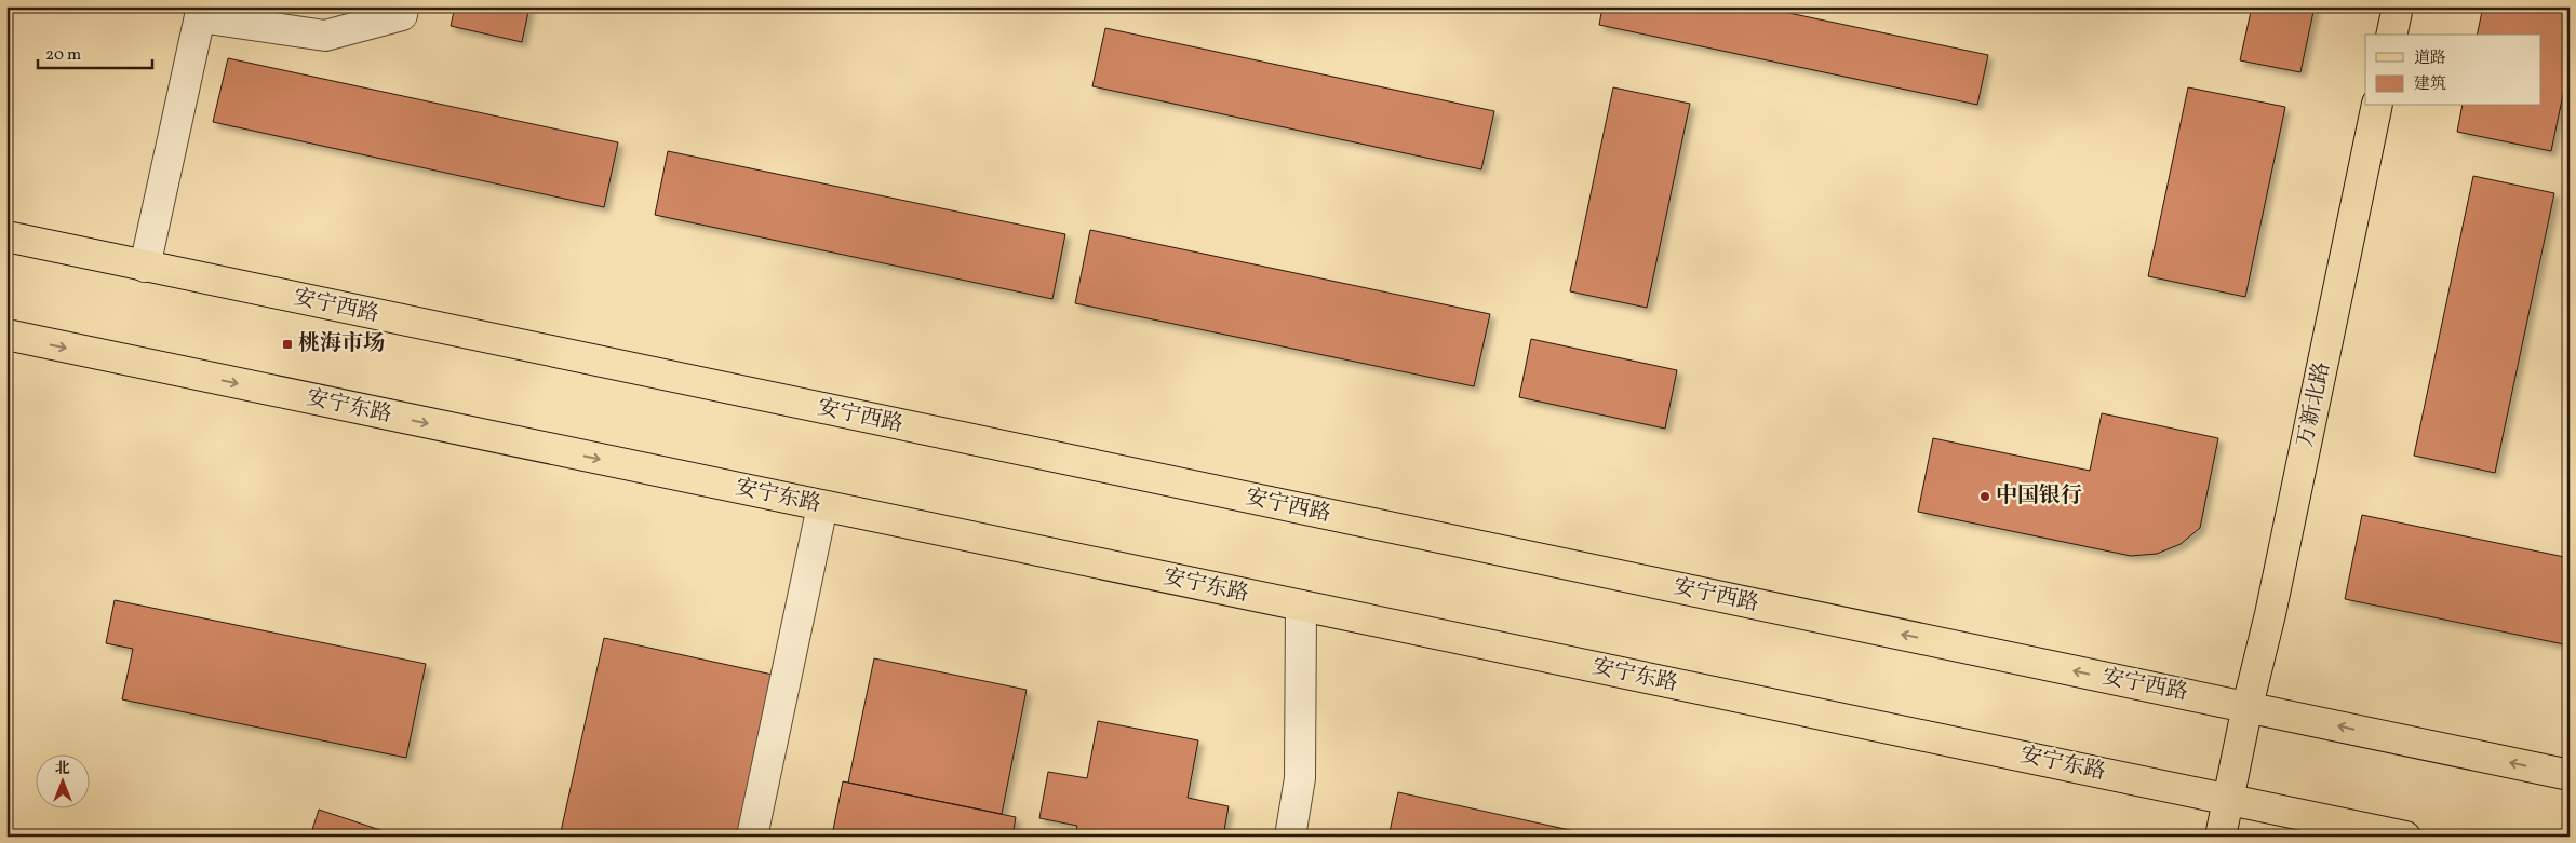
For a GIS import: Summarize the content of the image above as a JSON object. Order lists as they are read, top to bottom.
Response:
{
  "streets": {
    "main road": ["安宁西路", "万新北路", "安宁东路"]
  },
  "crossings": [
    ["安宁西路", "万新北路"],
    ["万新北路", "安宁东路"]
  ],
  "one_way": ["安宁西路"],
  "places": {
    "transit": ["桃海市场"],
    "other": ["中国银行"]
  },
  "legend": ["道路", "建筑"],
  "scale_bar": "20 m",
  "north": "top"
}
